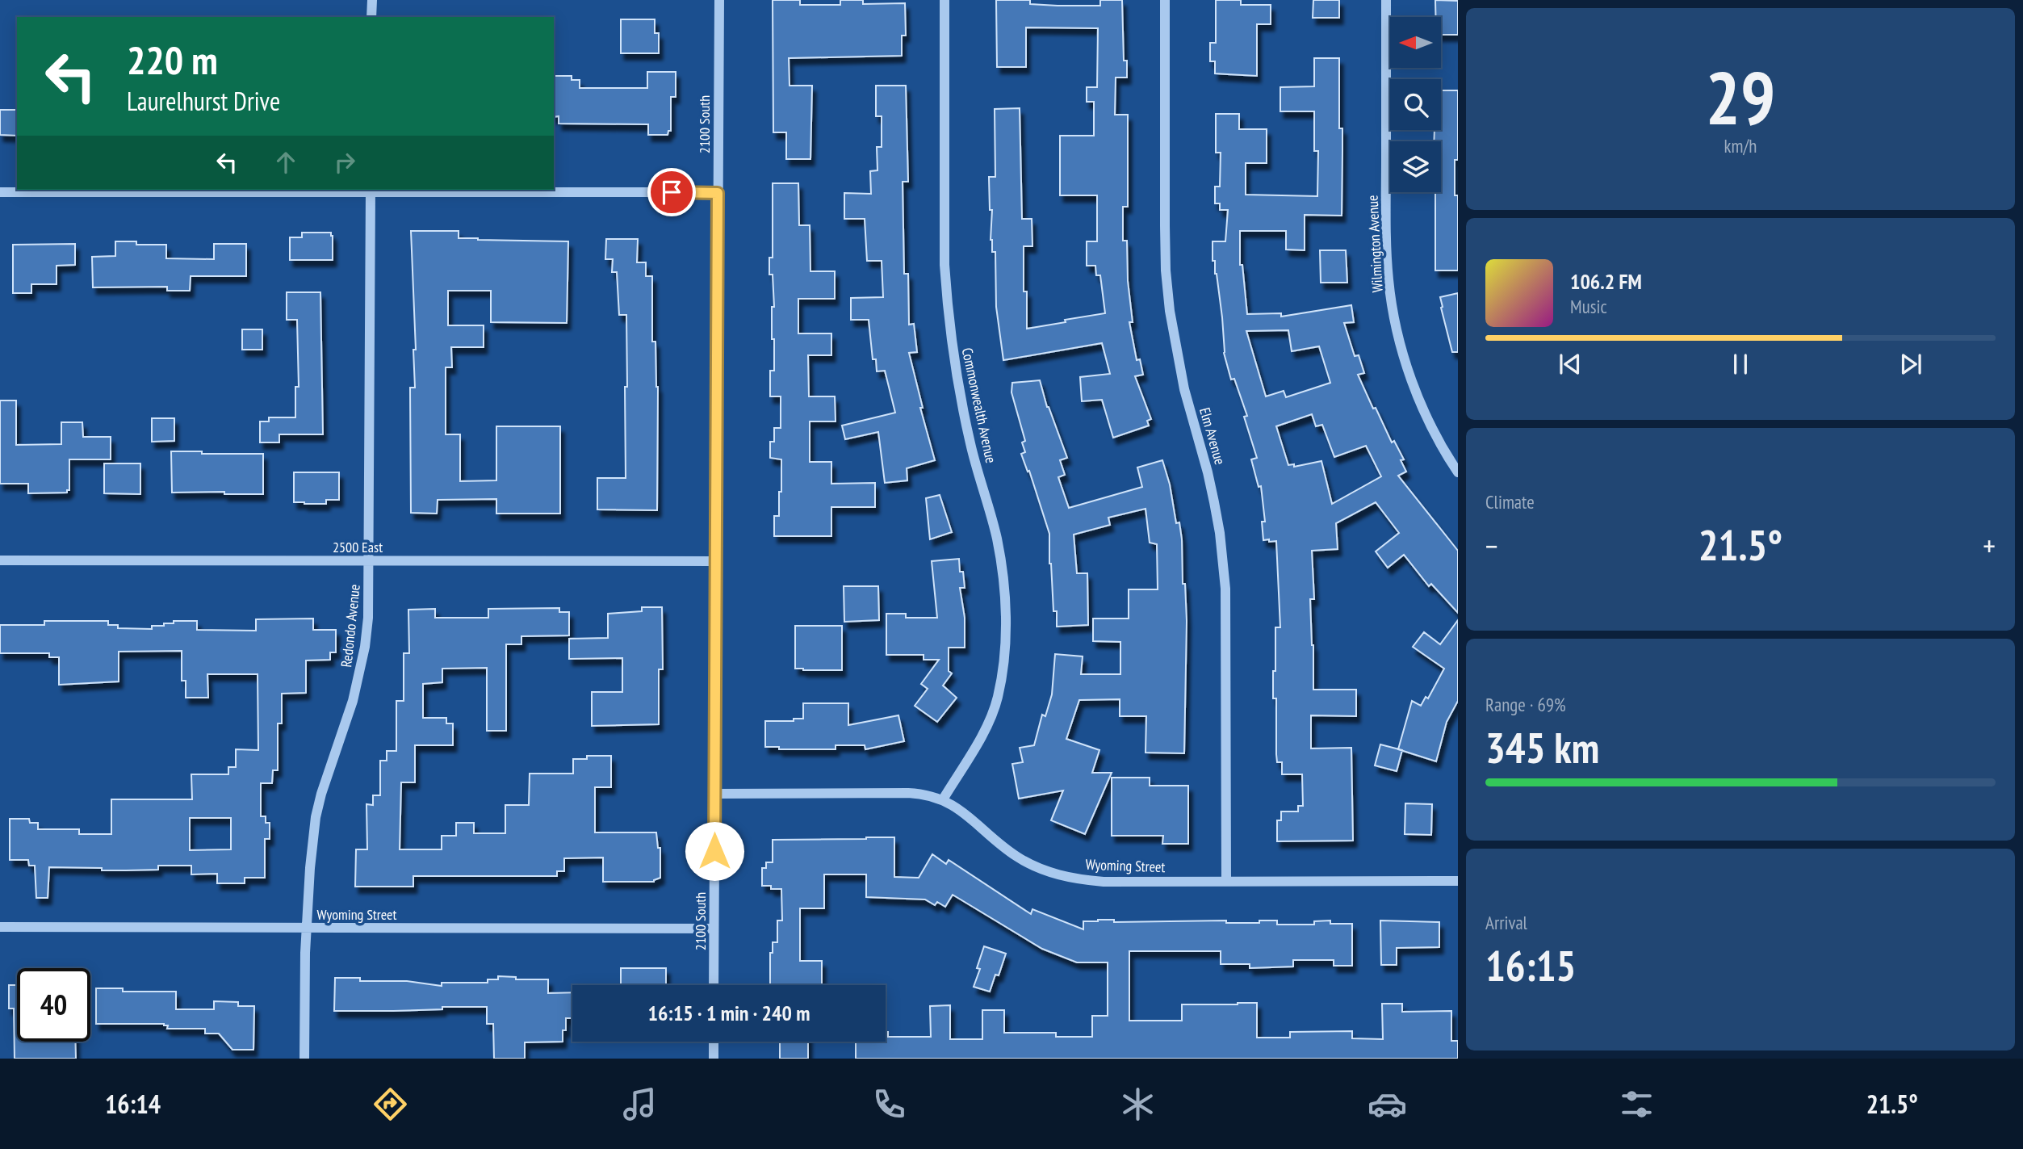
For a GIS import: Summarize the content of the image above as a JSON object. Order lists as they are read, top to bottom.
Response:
{
  "streets": {
    "street": [
      "2100 South",
      "Wilmington Avenue",
      "Commonwealth Avenue",
      "Elm Avenue",
      "2500 East",
      "Redondo Avenue",
      "Wyoming Street"
    ]
  },
  "crossings": [
    ["2100 South", "2500 East"],
    ["2100 South", "Wyoming Street"],
    ["Commonwealth Avenue", "Wyoming Street"],
    ["Elm Avenue", "Wyoming Street"],
    ["2500 East", "Redondo Avenue"],
    ["Redondo Avenue", "Wyoming Street"]
  ],
  "north": "left",
  "page": {
    "tile": [
      ["29", "km/h"],
      "Climate",
      ["Range · 69%", "345 km"],
      ["Arrival", "16:15"]
    ],
    "turn": ["220 m", "Laurelhurst Drive"],
    "song": ["106.2 FM", "Music"],
    "heat": ["−", "21.5°", "+"],
    "limit": "40",
    "trip": "16:15 · 1 min · 240 m",
    "tabs": ["16:14", "21.5°"]
  }
}
